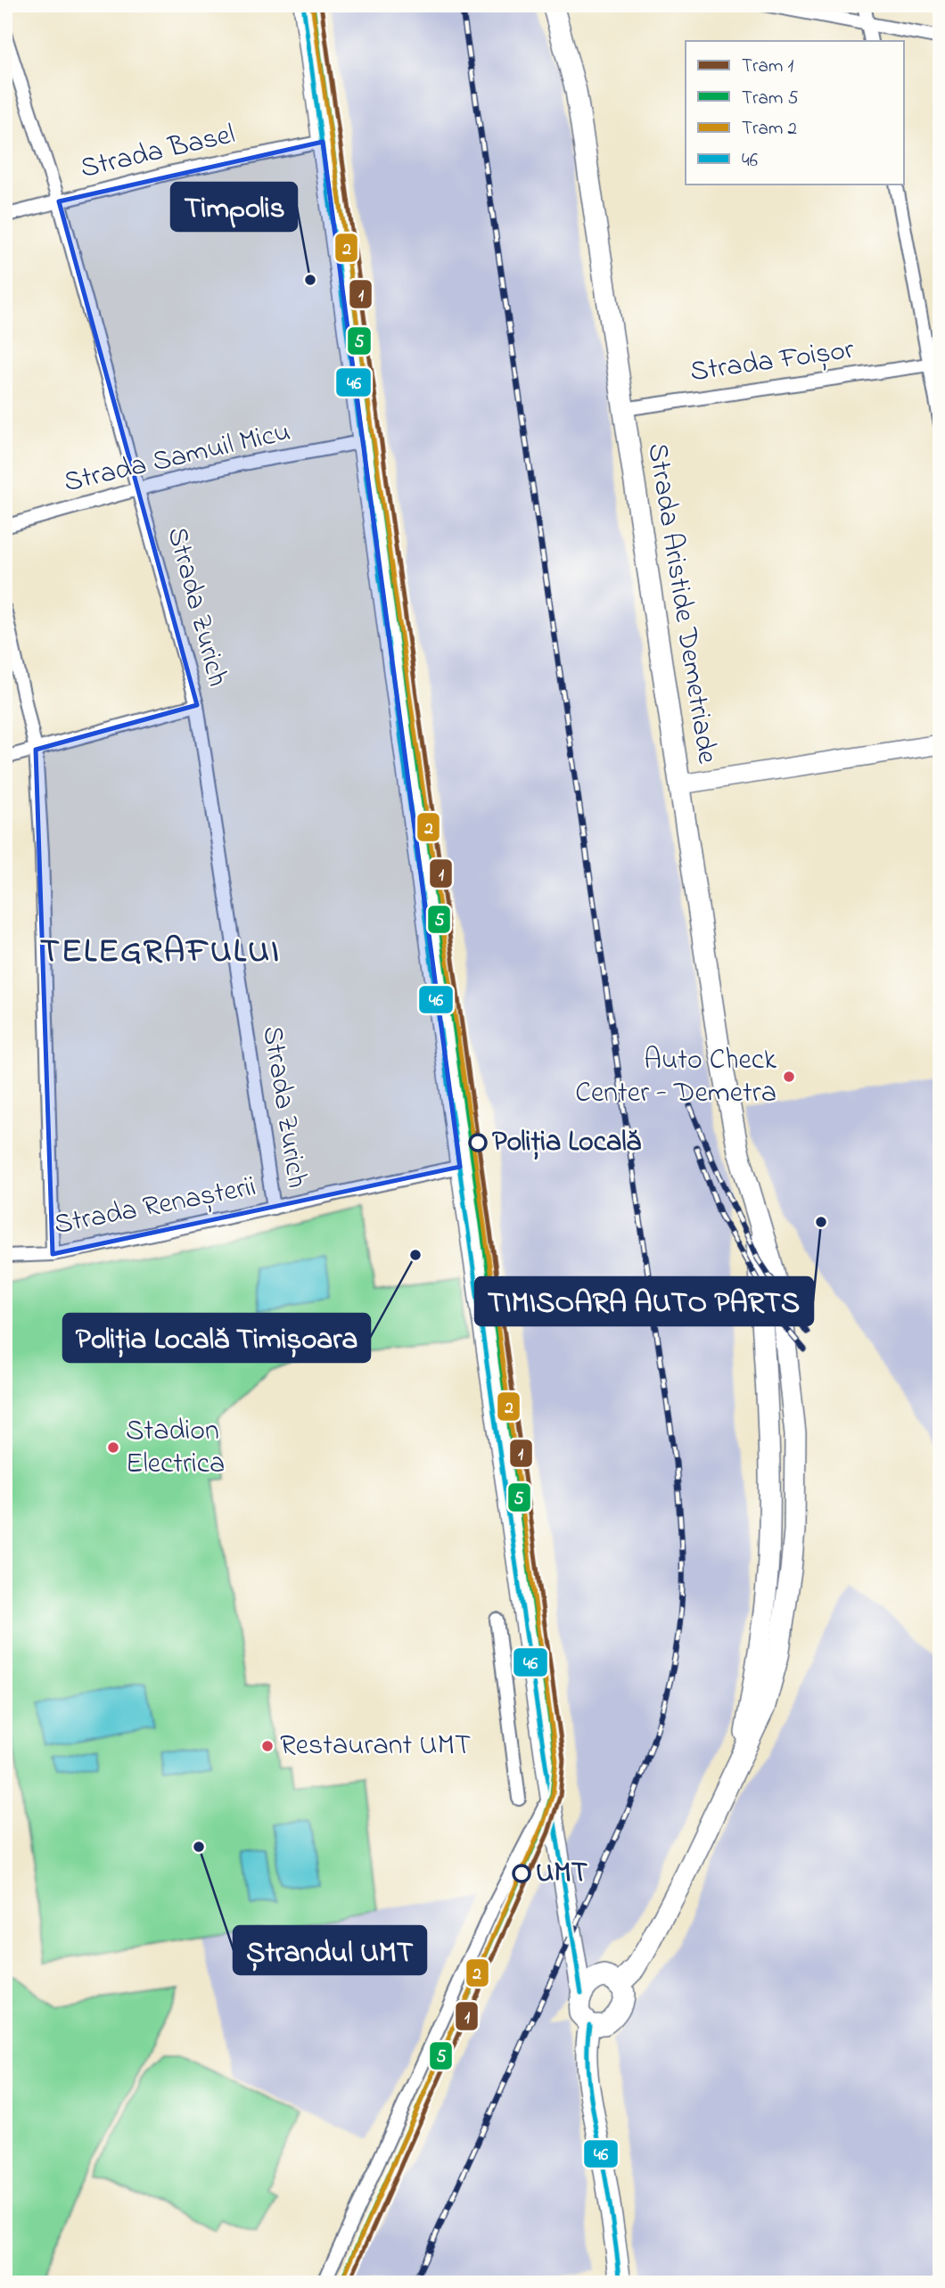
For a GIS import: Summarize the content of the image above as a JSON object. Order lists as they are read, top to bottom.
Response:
{
  "streets": {
    "main road": ["Strada Aristide Demetriade"],
    "street": [
      "Strada Basel",
      "Strada Foișor",
      "Strada Samuil Micu",
      "Strada Zurich",
      "Strada Renașterii"
    ]
  },
  "crossings": [
    ["Strada Basel", "Strada Zurich"],
    ["Strada Foișor", "Strada Aristide Demetriade"],
    ["Strada Samuil Micu", "Strada Zurich"],
    ["Strada Zurich", "Strada Renașterii"]
  ],
  "districts": ["TELEGRAFULUI"],
  "places": [
    "Timpolis",
    "Auto Check Center - Demetra",
    "Poliția Locală",
    "TIMISOARA AUTO PARTS",
    "Poliția Locală Timișoara",
    "Stadion Electrica",
    "Restaurant UMT",
    "Ștrandul UMT",
    "UMT"
  ],
  "lines": [
    "tram line 1",
    "tram line 2",
    "transit line 46",
    "tram line 5"
  ],
  "legend": [
    "Tram 1",
    "Tram 5",
    "Tram 2",
    "46"
  ]
}
